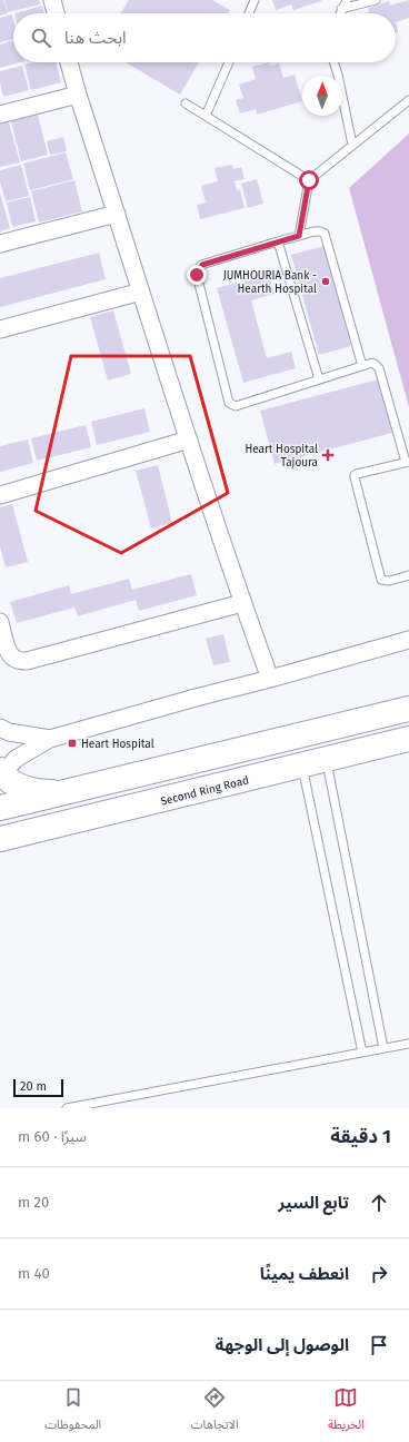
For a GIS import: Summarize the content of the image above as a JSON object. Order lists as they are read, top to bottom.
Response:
{
  "streets": {
    "highway": ["Second Ring Road"]
  },
  "places": {
    "other": ["JUMHOURIA Bank - Hearth Hospital"],
    "health": ["Heart Hospital Tajoura"],
    "transit": ["Heart Hospital"]
  },
  "scale_bar": "20 m",
  "north": "top",
  "page": {
    "search": "ابحث هنا",
    "scale": "20 m",
    "heading": ["1 دقيقة", "سيرًا · 60 m"],
    "list": [
      ["تابع السير", "20 m"],
      ["انعطف يمينًا", "40 m"],
      "الوصول إلى الوجهة"
    ],
    "nav": ["الخريطة", "الاتجاهات", "المحفوظات"]
  }
}
